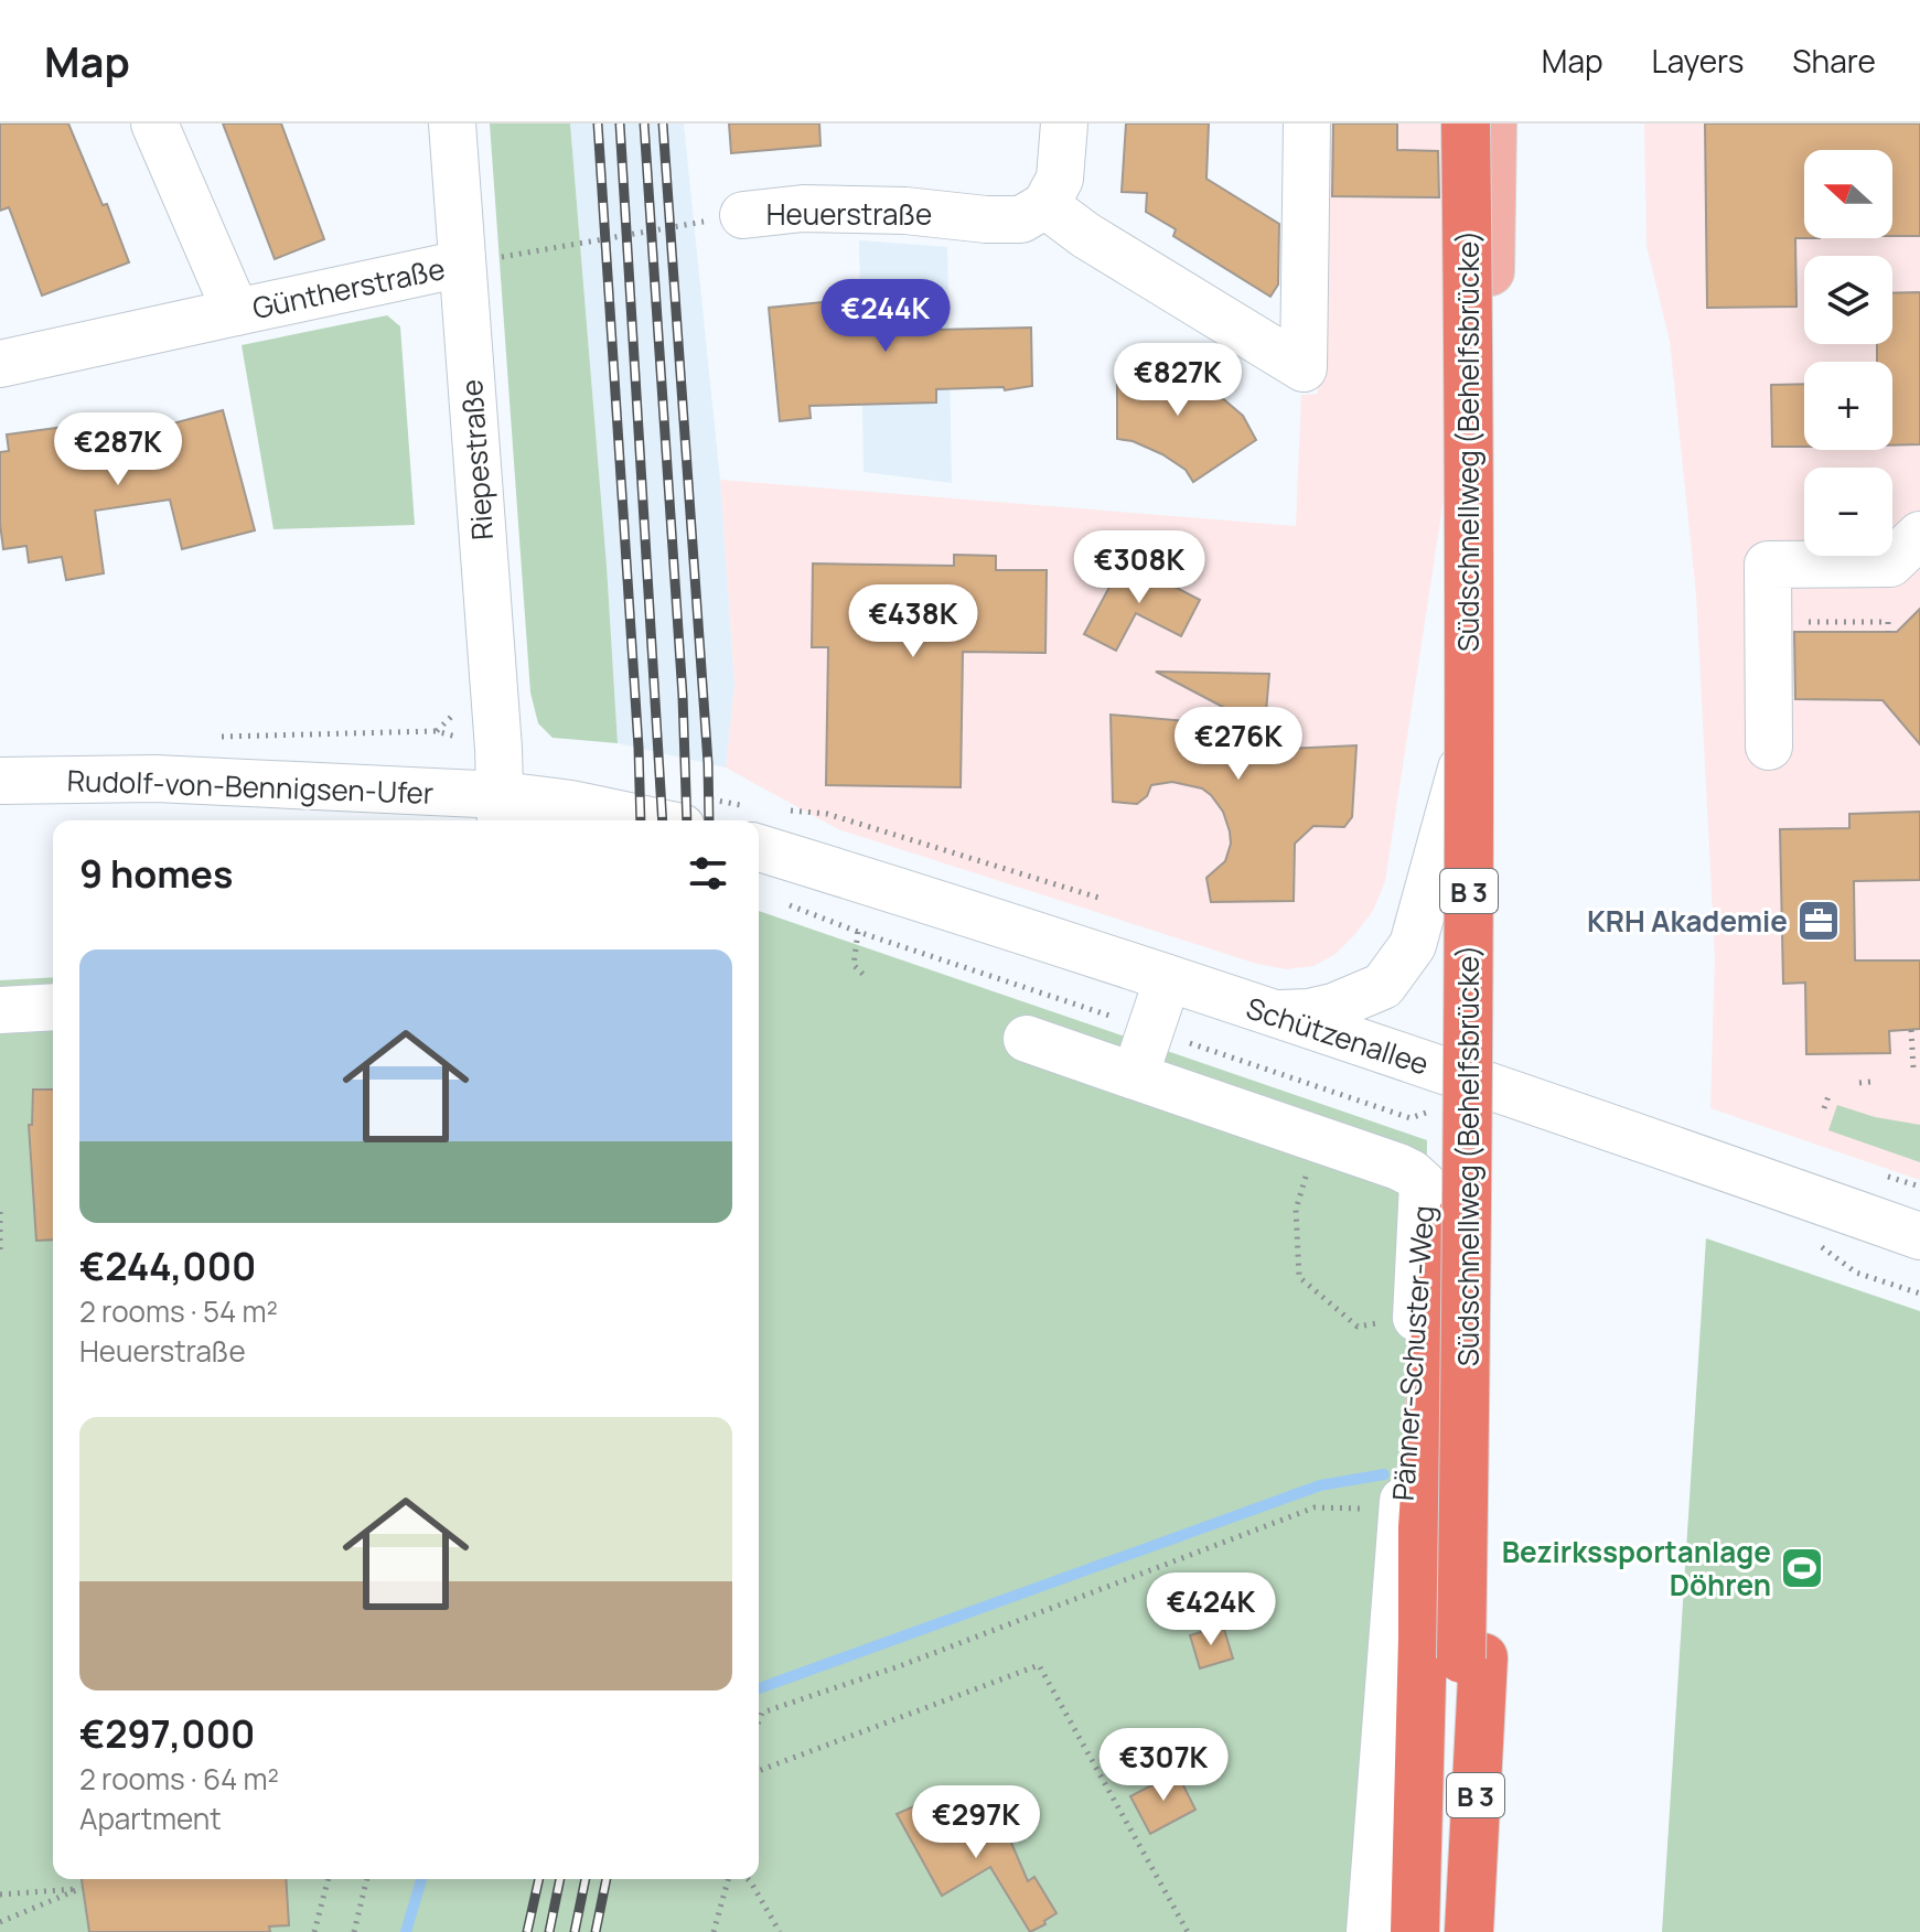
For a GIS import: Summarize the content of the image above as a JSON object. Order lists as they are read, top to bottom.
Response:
{
  "streets": {
    "highway": ["Südschnellweg (Behelfsbrücke)", "B 3"],
    "street": [
      "Heuerstraße",
      "Güntherstraße",
      "Riepestraße",
      "Rudolf-von-Bennigsen-Ufer",
      "Schützenallee",
      "Pänner-Schuster-Weg"
    ]
  },
  "crossings": [
    ["Heuerstraße", "Güntherstraße"],
    ["Heuerstraße", "Riepestraße"],
    ["Güntherstraße", "Riepestraße"],
    ["Südschnellweg (Behelfsbrücke)", "B 3"],
    ["Riepestraße", "Rudolf-von-Bennigsen-Ufer"]
  ],
  "places": {
    "office": ["KRH Akademie"],
    "sports": ["Bezirkssportanlage Döhren"]
  },
  "north": "left",
  "page": {
    "header": "Map",
    "nav": ["Map", "Layers", "Share"],
    "map_buttons": ["+", "−"],
    "price": [
      "€244K",
      "€827K",
      "€287K",
      "€308K",
      "€438K",
      "€276K",
      "€424K",
      "€307K",
      "€297K"
    ],
    "heading": "9 homes",
    "list": [
      {
        "name": "€244,000",
        "note": "2 rooms · 54 m² · Heuerstraße"
      },
      {
        "name": "€297,000",
        "note": "2 rooms · 64 m² · Apartment"
      }
    ]
  }
}
